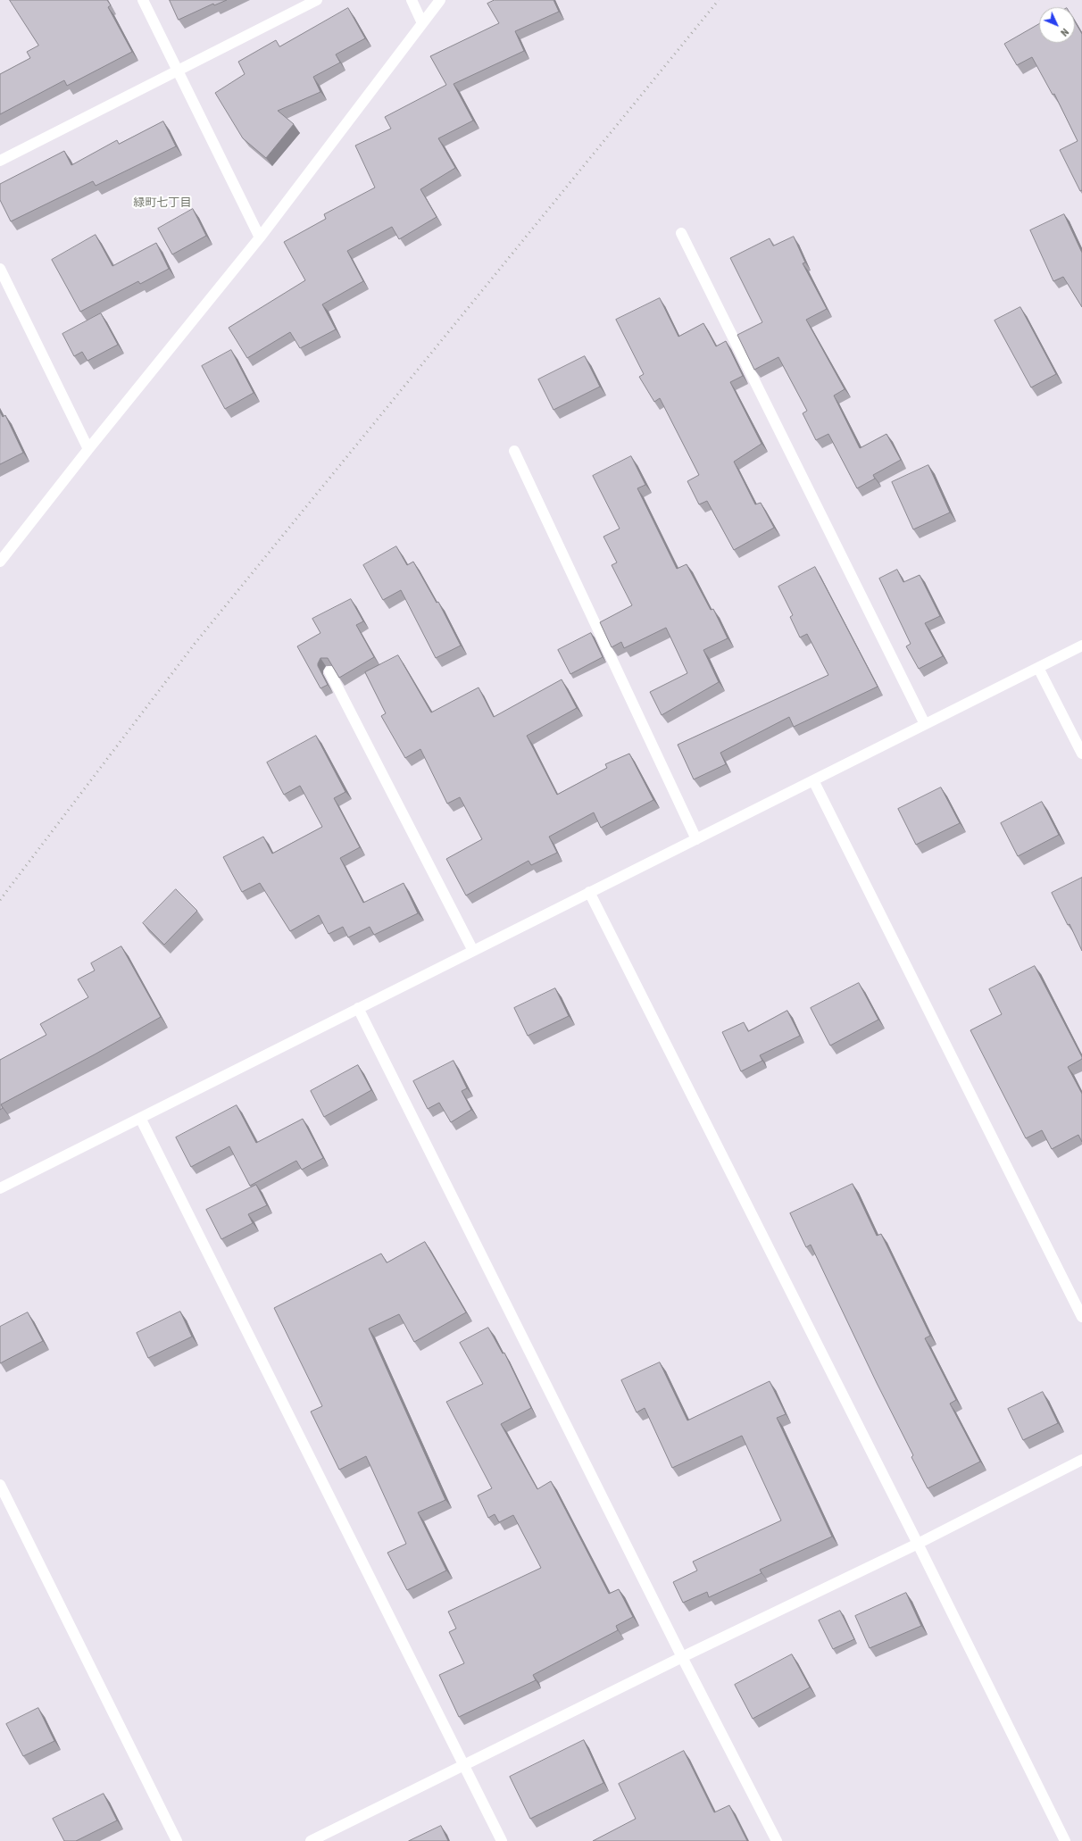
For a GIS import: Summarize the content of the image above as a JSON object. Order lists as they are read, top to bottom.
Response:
{
  "districts": ["緑町七丁目"],
  "north": "bottom right"
}
